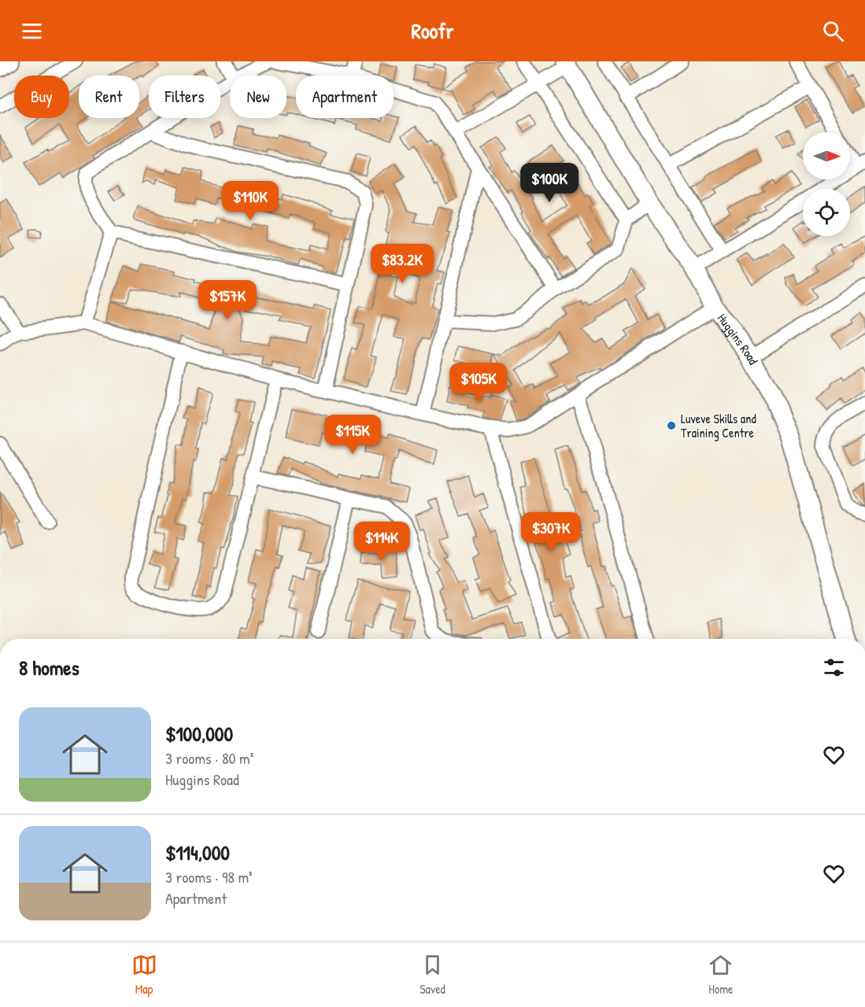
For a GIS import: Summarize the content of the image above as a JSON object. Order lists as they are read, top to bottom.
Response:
{
  "streets": {
    "street": ["Huggins Road"]
  },
  "places": ["Luveve Skills and Training Centre"],
  "north": "right",
  "page": {
    "header": "Roofr",
    "chip": [
      "Buy",
      "Rent",
      "Filters",
      "New",
      "Apartment"
    ],
    "price": [
      "$100K",
      "$110K",
      "$83.2K",
      "$157K",
      "$105K",
      "$115K",
      "$307K",
      "$114K"
    ],
    "heading": "8 homes",
    "list": [
      {
        "name": "$100,000",
        "note": "3 rooms · 80 m² · Huggins Road"
      },
      {
        "name": "$114,000",
        "note": "3 rooms · 98 m² · Apartment"
      }
    ],
    "tabs": ["Map", "Saved", "Home"]
  }
}
